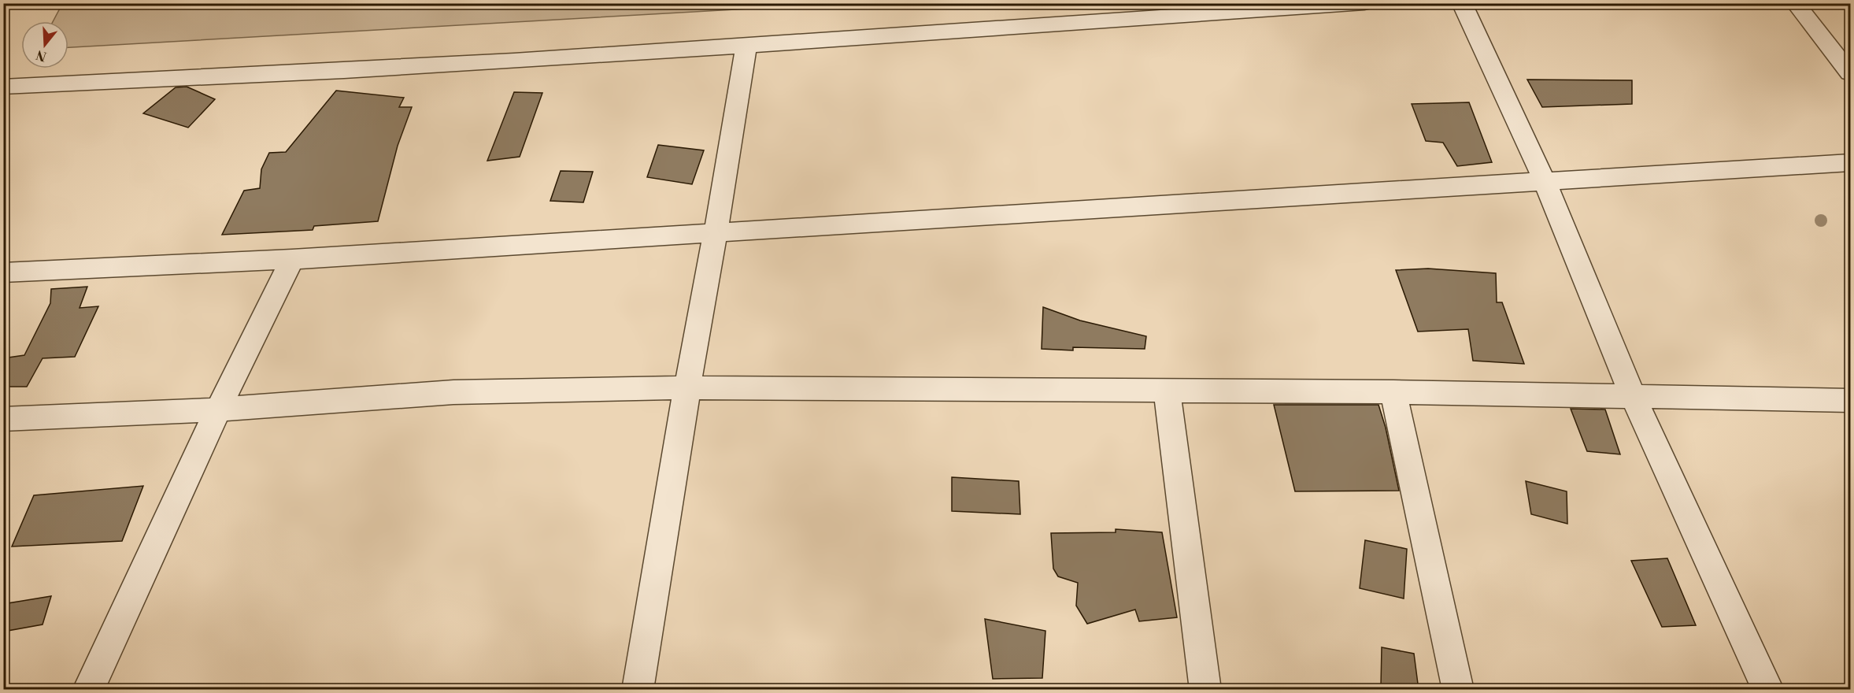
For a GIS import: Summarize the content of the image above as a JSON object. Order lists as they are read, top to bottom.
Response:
{
  "north": "bottom"
}
